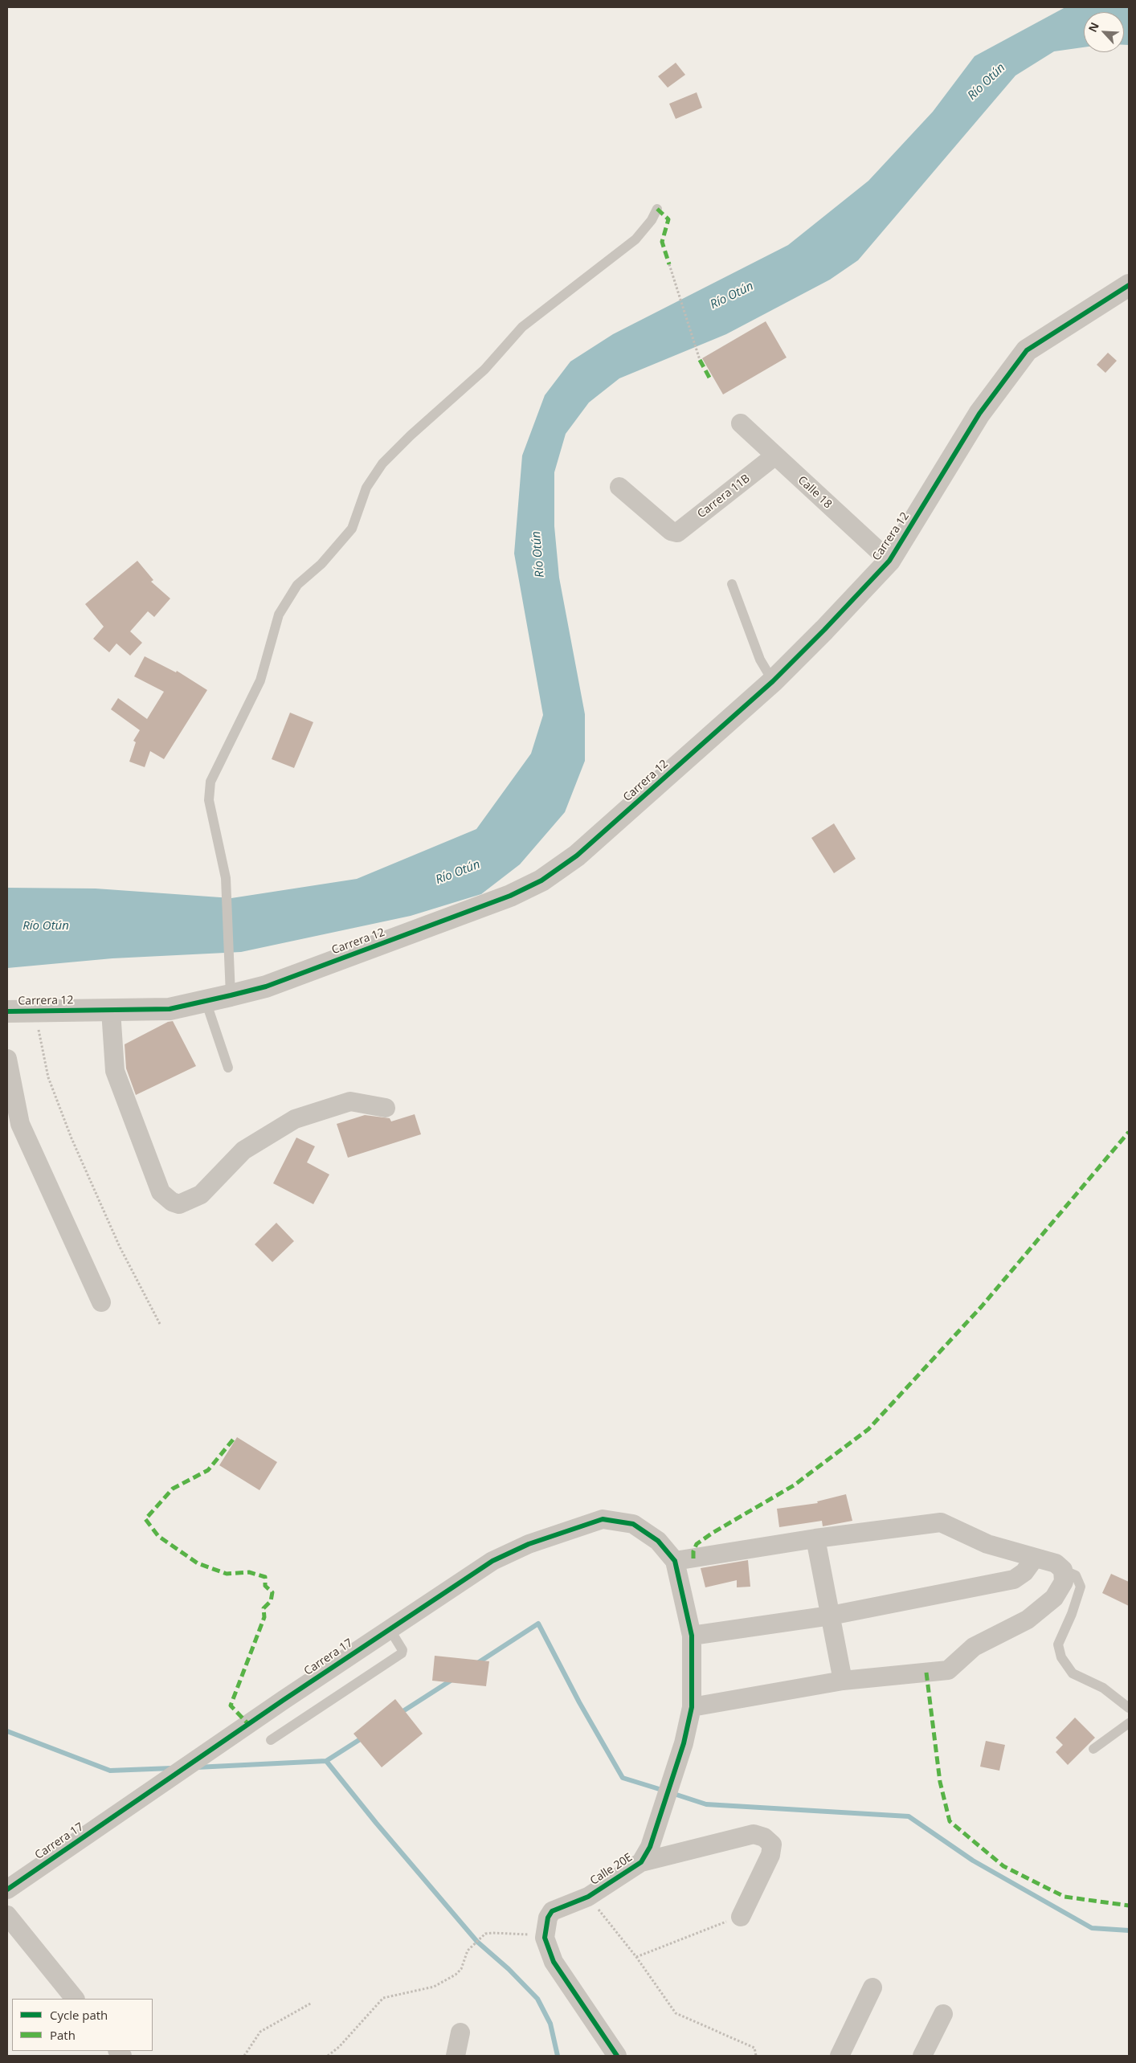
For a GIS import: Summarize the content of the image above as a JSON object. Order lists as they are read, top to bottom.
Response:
{
  "streets": {
    "street": [
      "Calle 18",
      "Carrera 11B",
      "Carrera 12",
      "Carrera 17",
      "Calle 20E"
    ]
  },
  "crossings": [
    ["Calle 18", "Carrera 11B"],
    ["Calle 18", "Carrera 12"],
    ["Carrera 17", "Calle 20E"]
  ],
  "water": ["Río Otún"],
  "legend": ["Cycle path", "Path"],
  "north": "top left"
}
